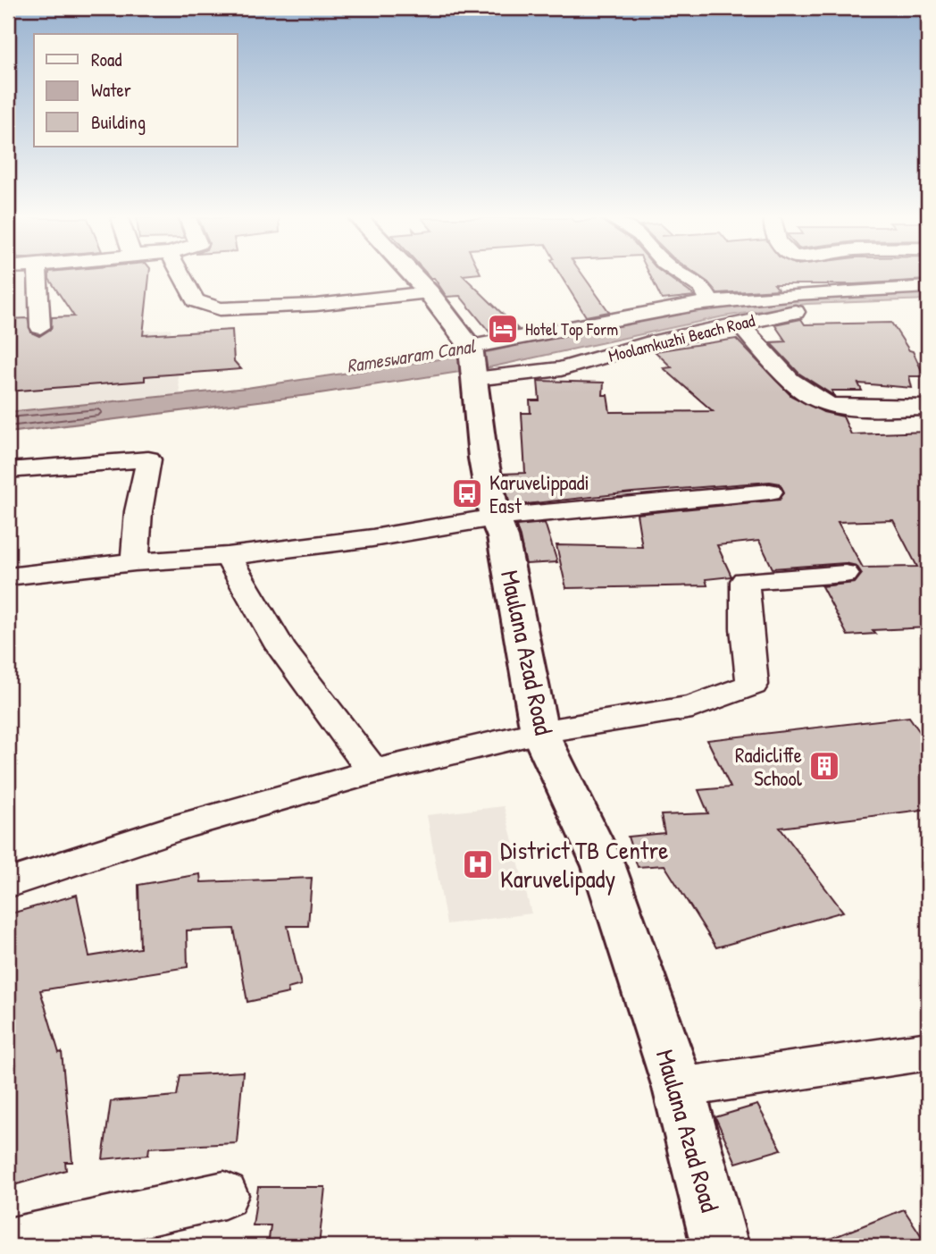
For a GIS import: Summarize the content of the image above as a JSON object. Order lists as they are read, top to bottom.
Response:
{
  "streets": {
    "main road": ["Maulana Azad Road"],
    "street": ["Moolamkuzhi Beach Road"]
  },
  "crossings": [
    ["Moolamkuzhi Beach Road", "Maulana Azad Road"]
  ],
  "water": ["Rameswaram Canal"],
  "places": {
    "hotel": ["Hotel Top Form"],
    "bus stop": ["Karuvelippadi East"],
    "building": ["Radicliffe School"],
    "hospital": ["District TB Centre Karuvelipady"]
  },
  "legend": ["Road", "Water", "Building"]
}
